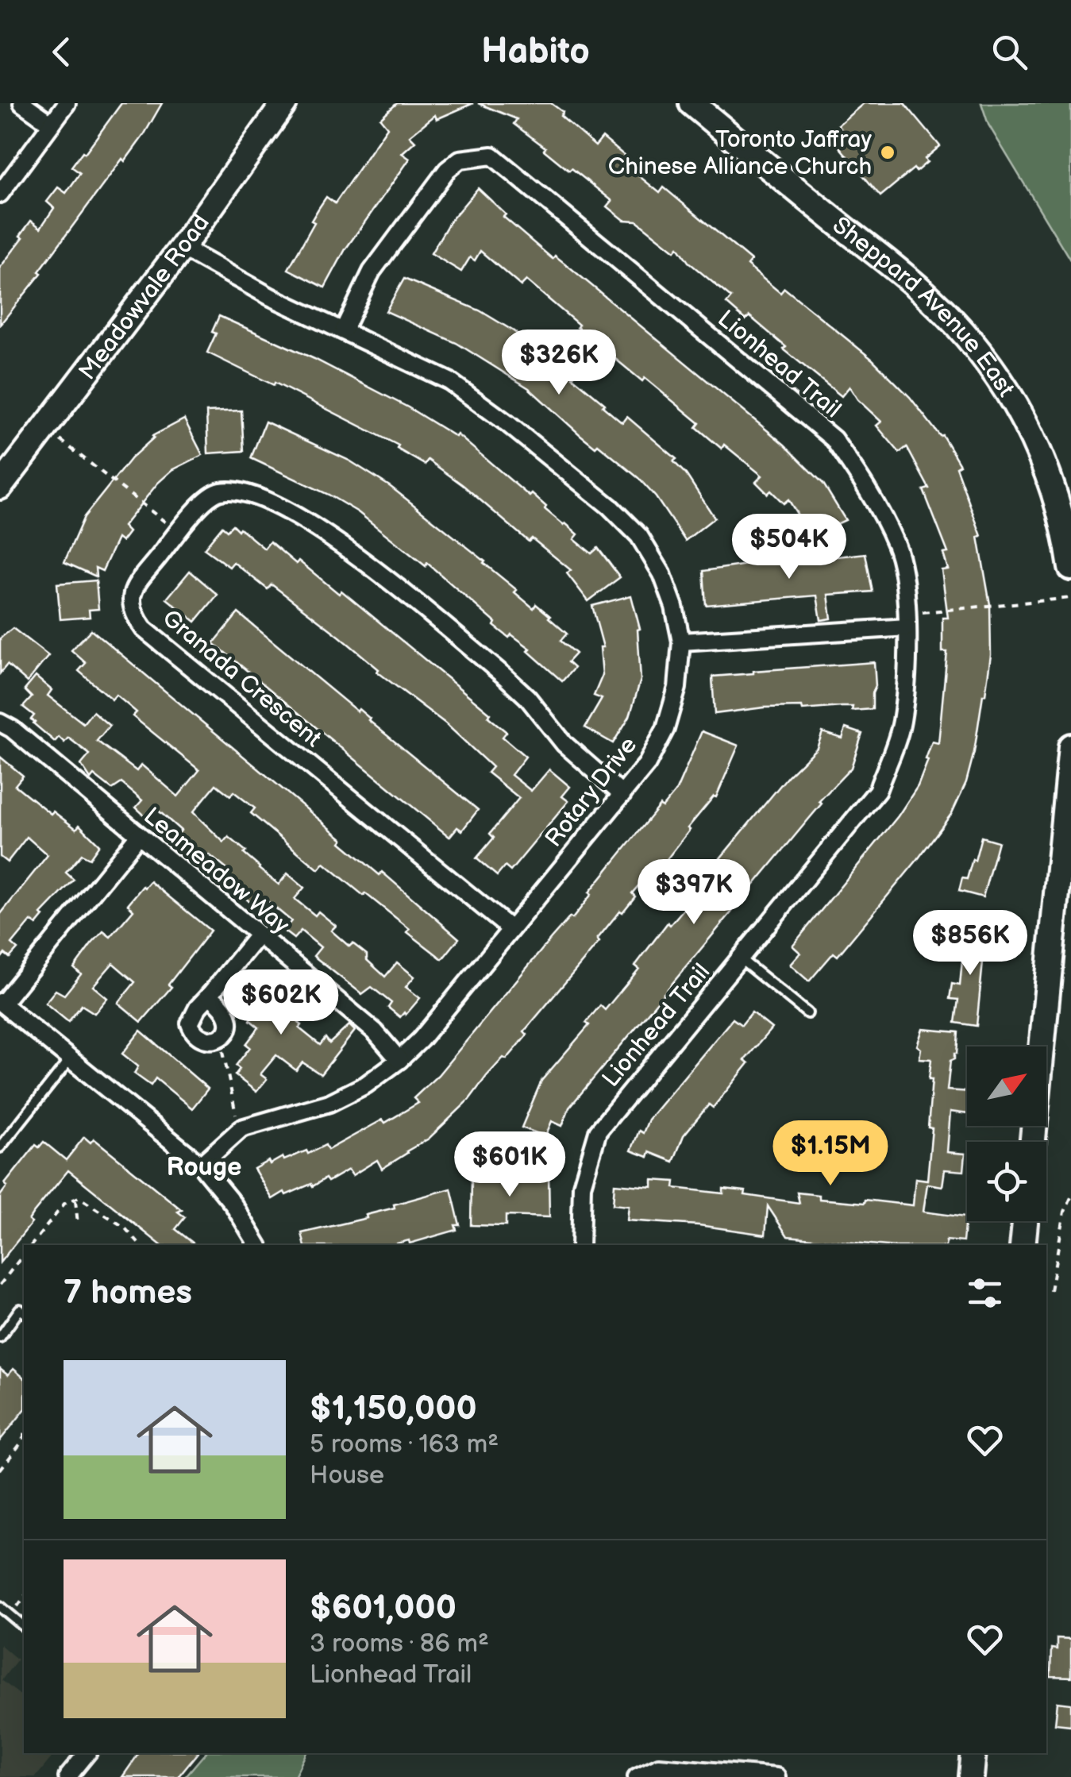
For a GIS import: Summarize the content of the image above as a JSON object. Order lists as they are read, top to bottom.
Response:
{
  "streets": {
    "main road": ["Meadowvale Road", "Sheppard Avenue East"],
    "street": [
      "Lionhead Trail",
      "Granada Crescent",
      "Rotary Drive",
      "Leameadow Way"
    ]
  },
  "crossings": [
    ["Meadowvale Road", "Rotary Drive"],
    ["Lionhead Trail", "Rotary Drive"],
    ["Granada Crescent", "Rotary Drive"],
    ["Rotary Drive", "Leameadow Way"]
  ],
  "districts": ["Rouge"],
  "places": ["Toronto Jaffray Chinese Alliance Church"],
  "north": "top right",
  "page": {
    "header": "Habito",
    "price": [
      "$326K",
      "$504K",
      "$397K",
      "$856K",
      "$602K",
      "$1.15M",
      "$601K"
    ],
    "heading": "7 homes",
    "list": [
      {
        "name": "$1,150,000",
        "note": "5 rooms · 163 m² · House"
      },
      {
        "name": "$601,000",
        "note": "3 rooms · 86 m² · Lionhead Trail"
      }
    ]
  }
}
